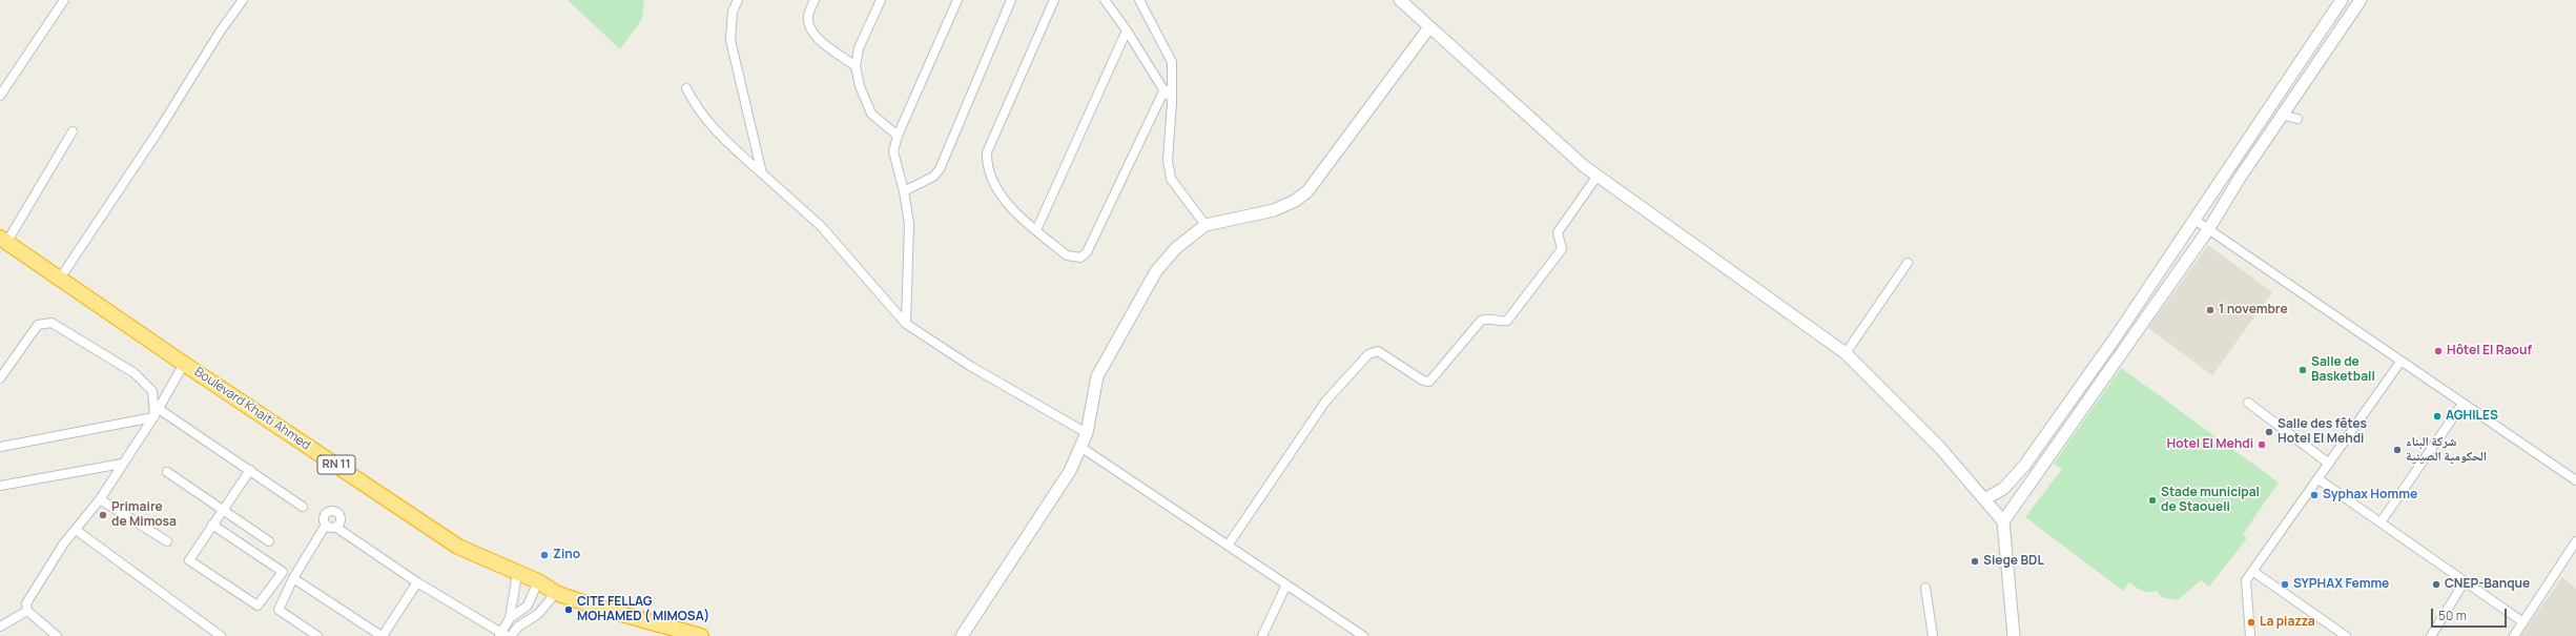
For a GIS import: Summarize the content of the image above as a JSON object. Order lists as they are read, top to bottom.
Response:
{
  "streets": {
    "highway": ["Boulevard Khaiti Ahmed", "RN 11"]
  },
  "places": [
    "1 novembre",
    "Hôtel El Raouf",
    "Salle de Basketball",
    "AGHILES",
    "Salle des fêtes Hotel El Mehdi",
    "Hotel El Mehdi",
    "شركة البناء الحكومية الصينية",
    "Syphax Homme",
    "Stade municipal de Staoueli",
    "Primaire de Mimosa",
    "Zino",
    "Siege BDL",
    "SYPHAX Femme",
    "CNEP-Banque",
    "CITE FELLAG MOHAMED ( MIMOSA)",
    "La piazza"
  ],
  "scale_bar": "50 m"
}
